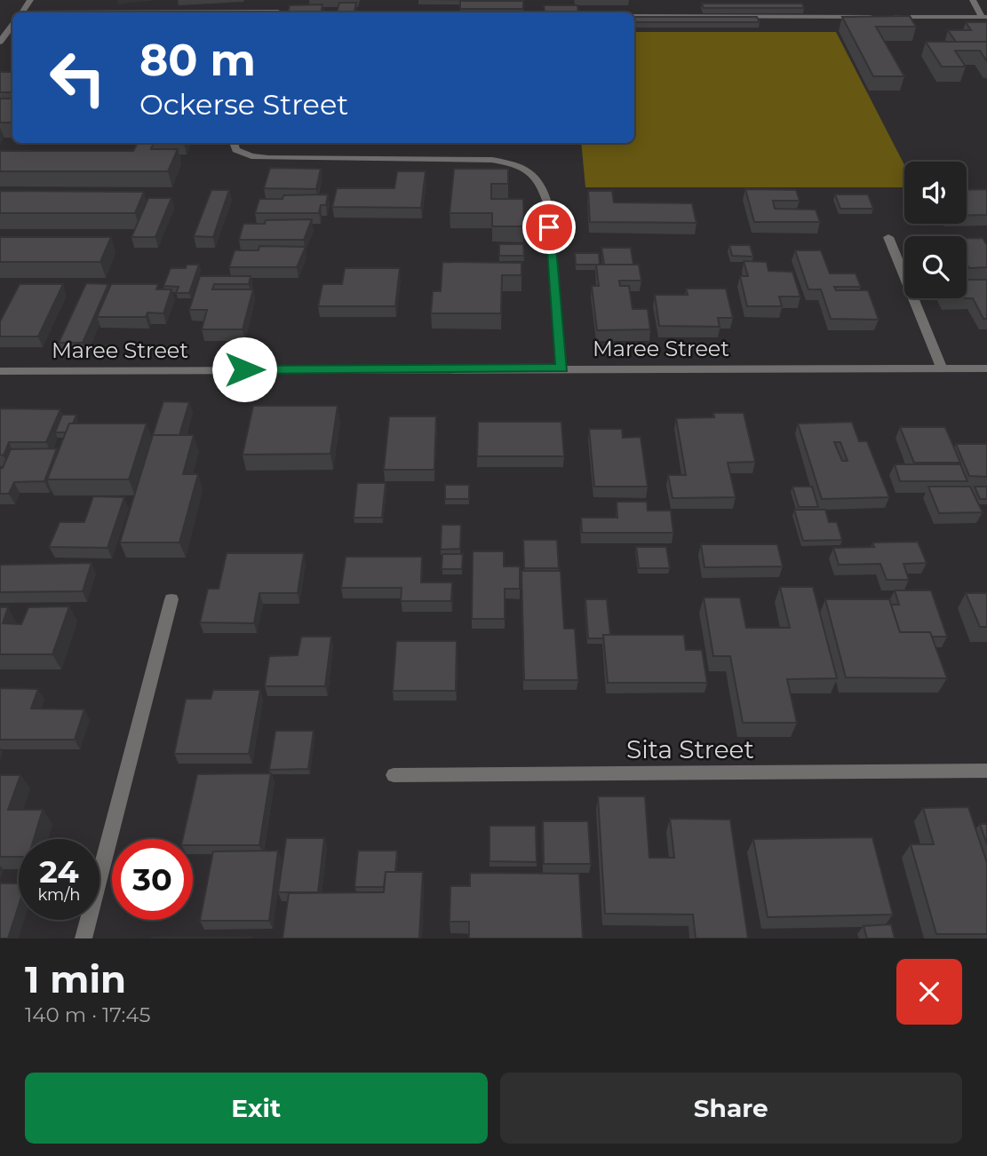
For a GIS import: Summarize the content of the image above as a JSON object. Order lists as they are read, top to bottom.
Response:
{
  "streets": {
    "street": ["Maree Street", "Sita Street"]
  },
  "page": {
    "turn": ["80 m", "Ockerse Street"],
    "speed": "24 km/h",
    "limit": "30",
    "heading": ["1 min", "140 m · 17:45"],
    "buttons": ["Exit", "Share"]
  }
}
